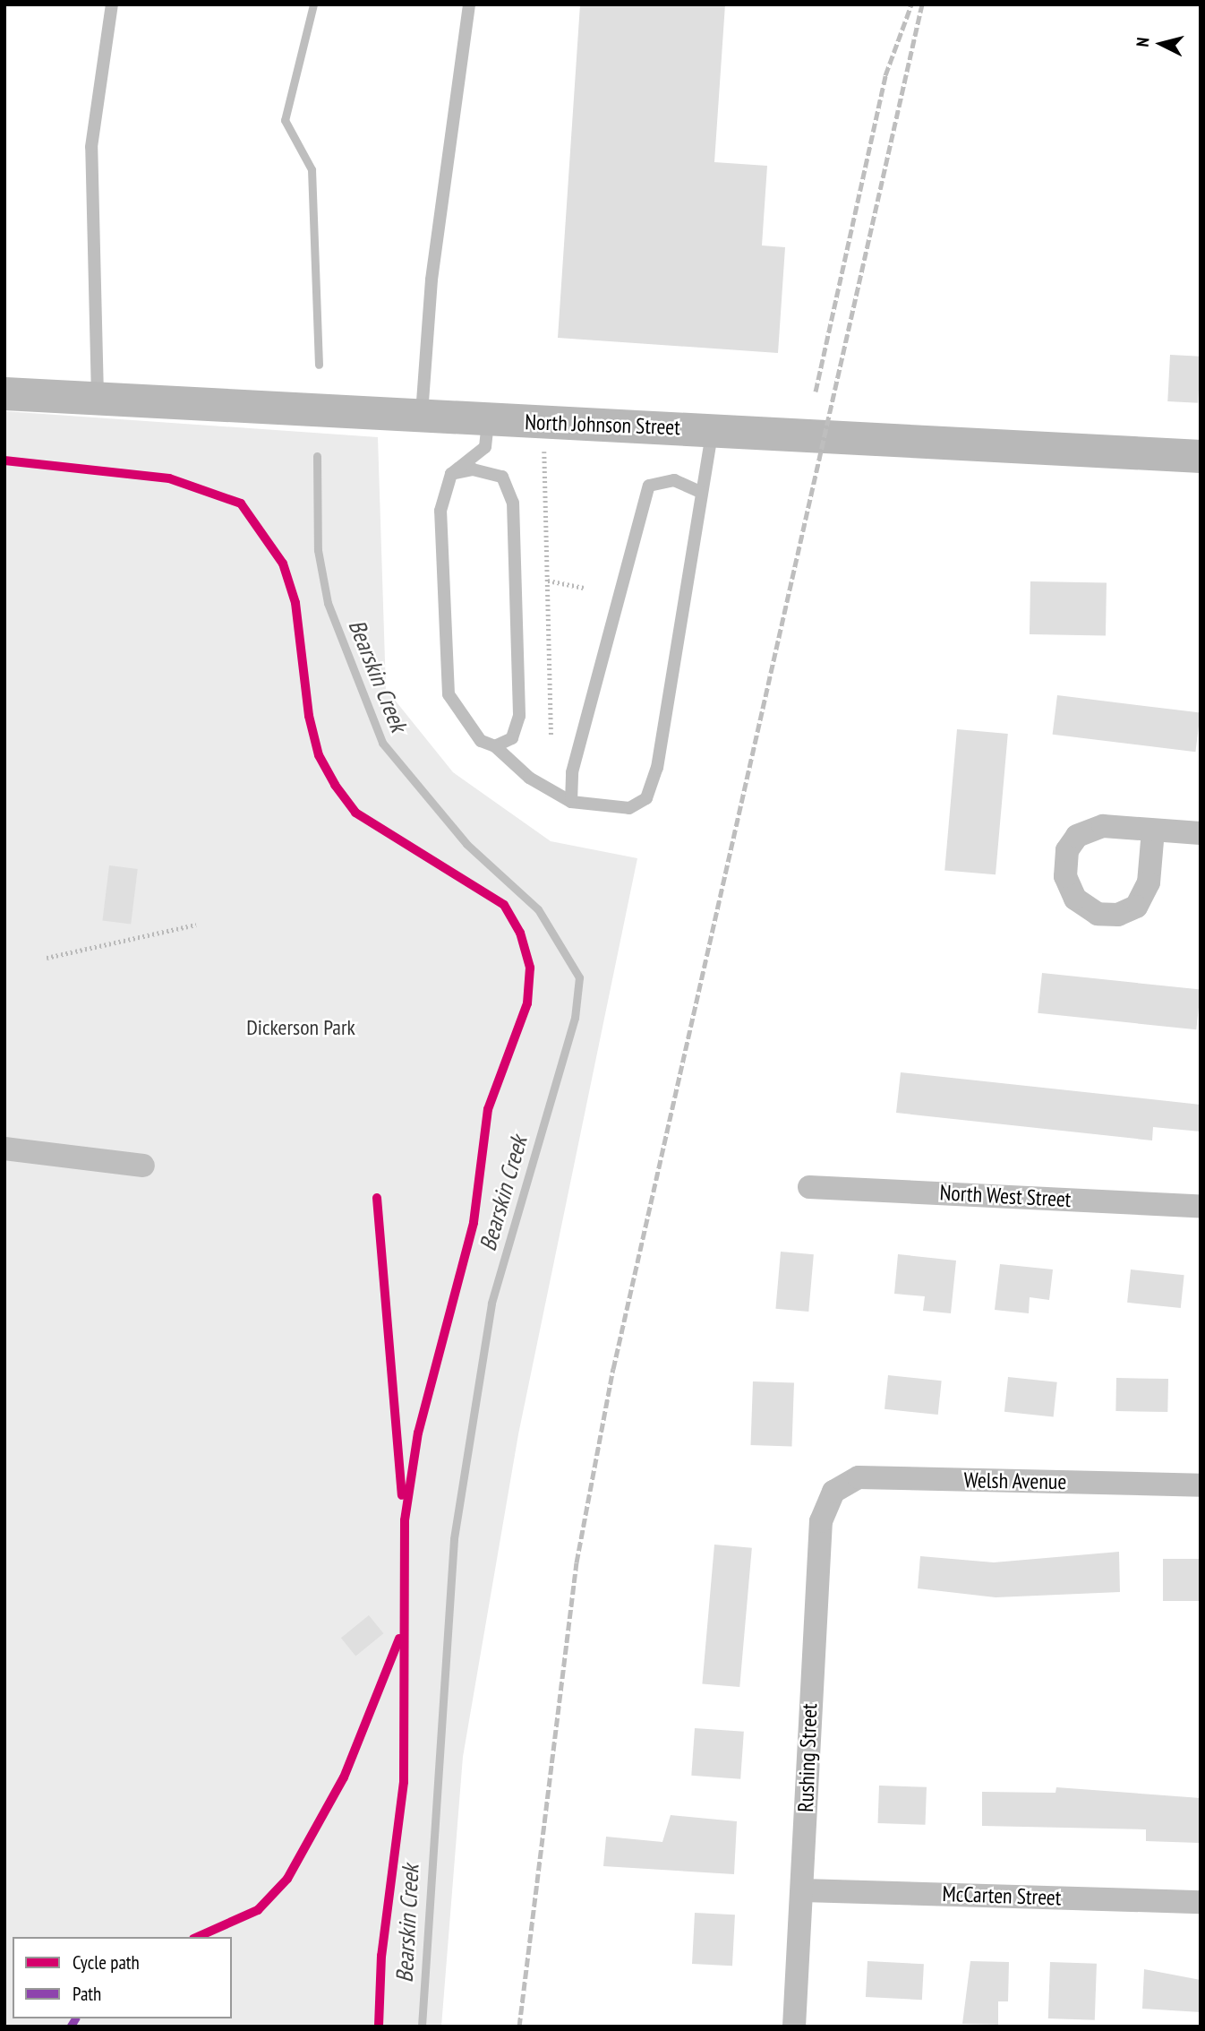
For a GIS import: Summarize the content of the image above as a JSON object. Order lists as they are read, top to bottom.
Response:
{
  "streets": {
    "main road": ["North Johnson Street"],
    "street": [
      "North West Street",
      "Welsh Avenue",
      "Rushing Street",
      "McCarten Street"
    ]
  },
  "crossings": [
    ["Welsh Avenue", "Rushing Street"],
    ["Rushing Street", "McCarten Street"]
  ],
  "water": ["Bearskin Creek"],
  "parks": ["Dickerson Park"],
  "legend": ["Cycle path", "Path"],
  "north": "left"
}
